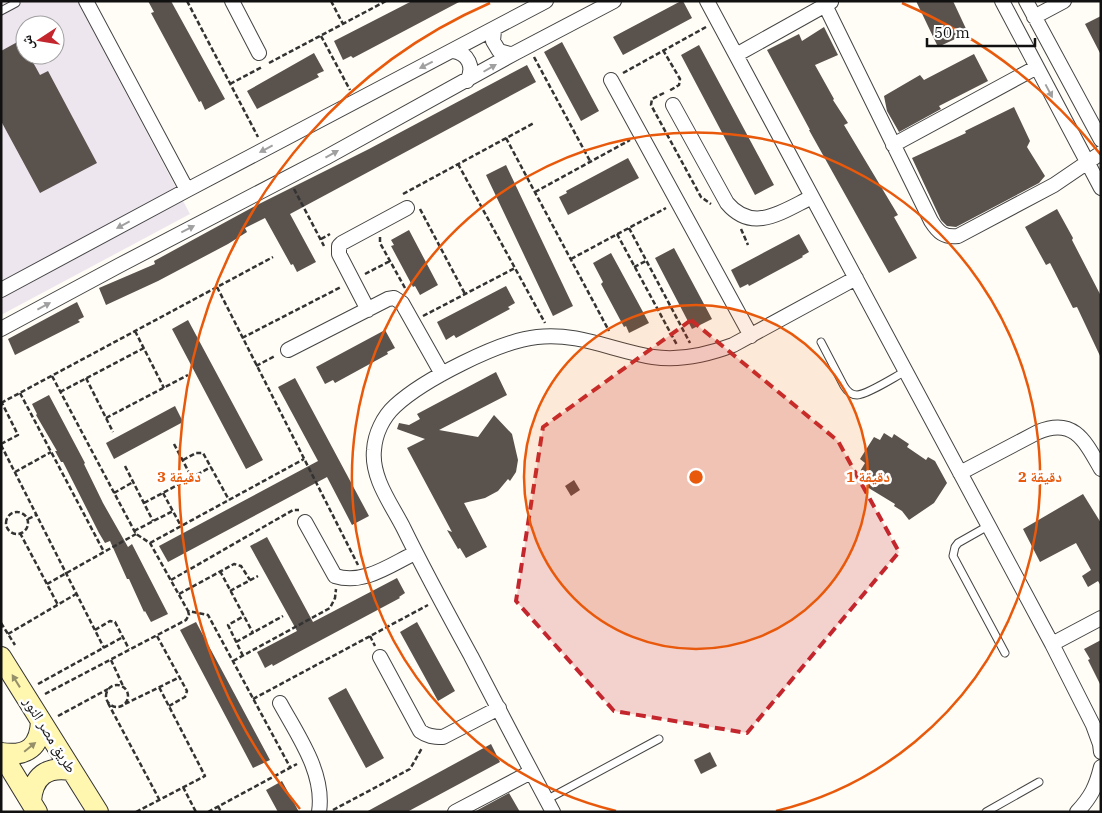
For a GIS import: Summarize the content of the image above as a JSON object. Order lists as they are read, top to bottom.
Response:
{
  "streets": {
    "street": ["طريق مصر النور"]
  },
  "one_way": ["طريق مصر النور"],
  "scale_bar": "50 m",
  "north": "left",
  "rings": ["1 دقيقة", "2 دقيقة", "3 دقيقة"]
}
